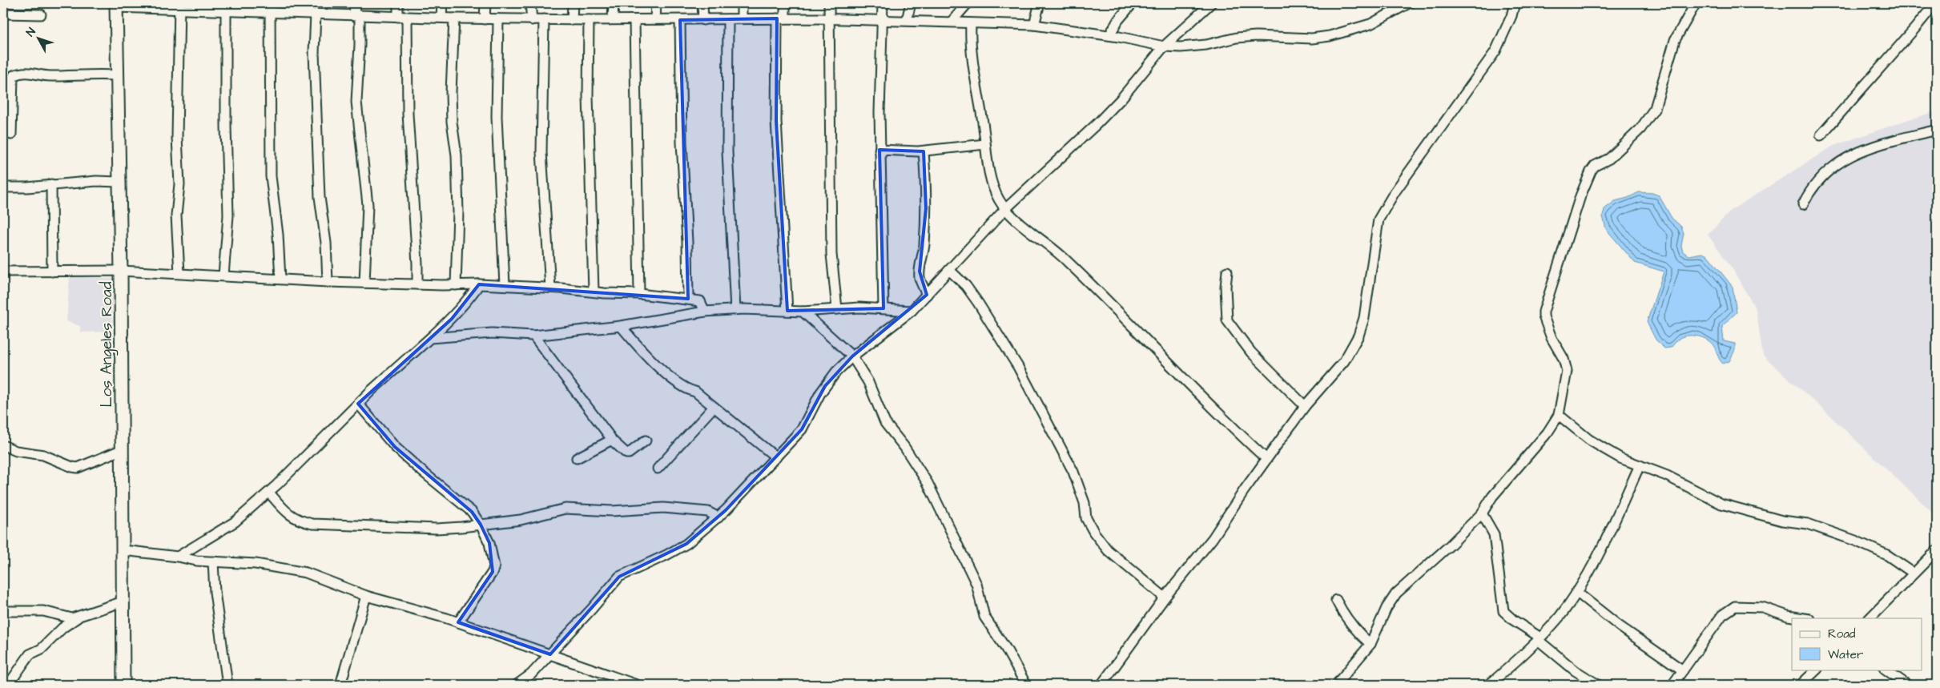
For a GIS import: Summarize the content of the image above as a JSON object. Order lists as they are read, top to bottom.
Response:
{
  "streets": {
    "main road": ["Los Angeles Road"]
  },
  "legend": ["Road", "Water"],
  "north": "top left"
}
